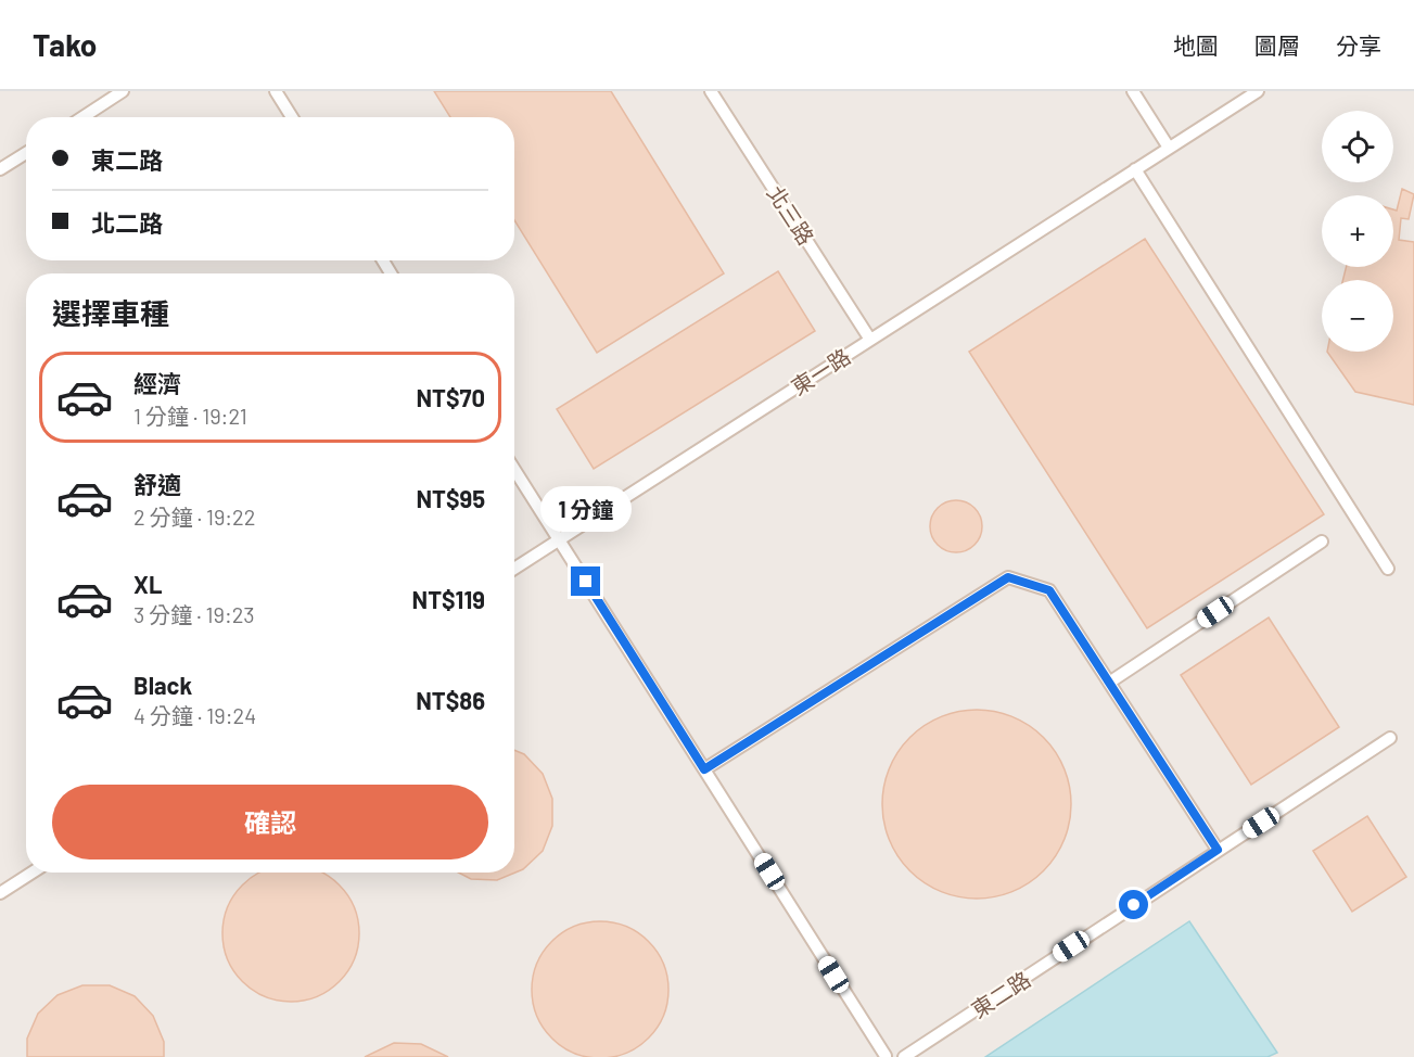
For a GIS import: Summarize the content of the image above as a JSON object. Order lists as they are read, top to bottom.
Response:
{
  "streets": {
    "lane": ["北三路", "東一路", "東二路"]
  },
  "crossings": [
    ["北三路", "東一路"]
  ],
  "page": {
    "header": "Tako",
    "nav": ["地圖", "圖層", "分享"],
    "map_buttons": ["+", "−"],
    "banner": ["東二路", "北二路"],
    "heading": "選擇車種",
    "list": [
      {
        "name": "經濟",
        "note": "1 分鐘 · 19:21",
        "value": "NT$70"
      },
      {
        "name": "舒適",
        "note": "2 分鐘 · 19:22",
        "value": "NT$95"
      },
      {
        "name": "XL",
        "note": "3 分鐘 · 19:23",
        "value": "NT$119"
      },
      {
        "name": "Black",
        "note": "4 分鐘 · 19:24",
        "value": "NT$86"
      }
    ],
    "bubble": "1 分鐘",
    "buttons": "確認"
  }
}
